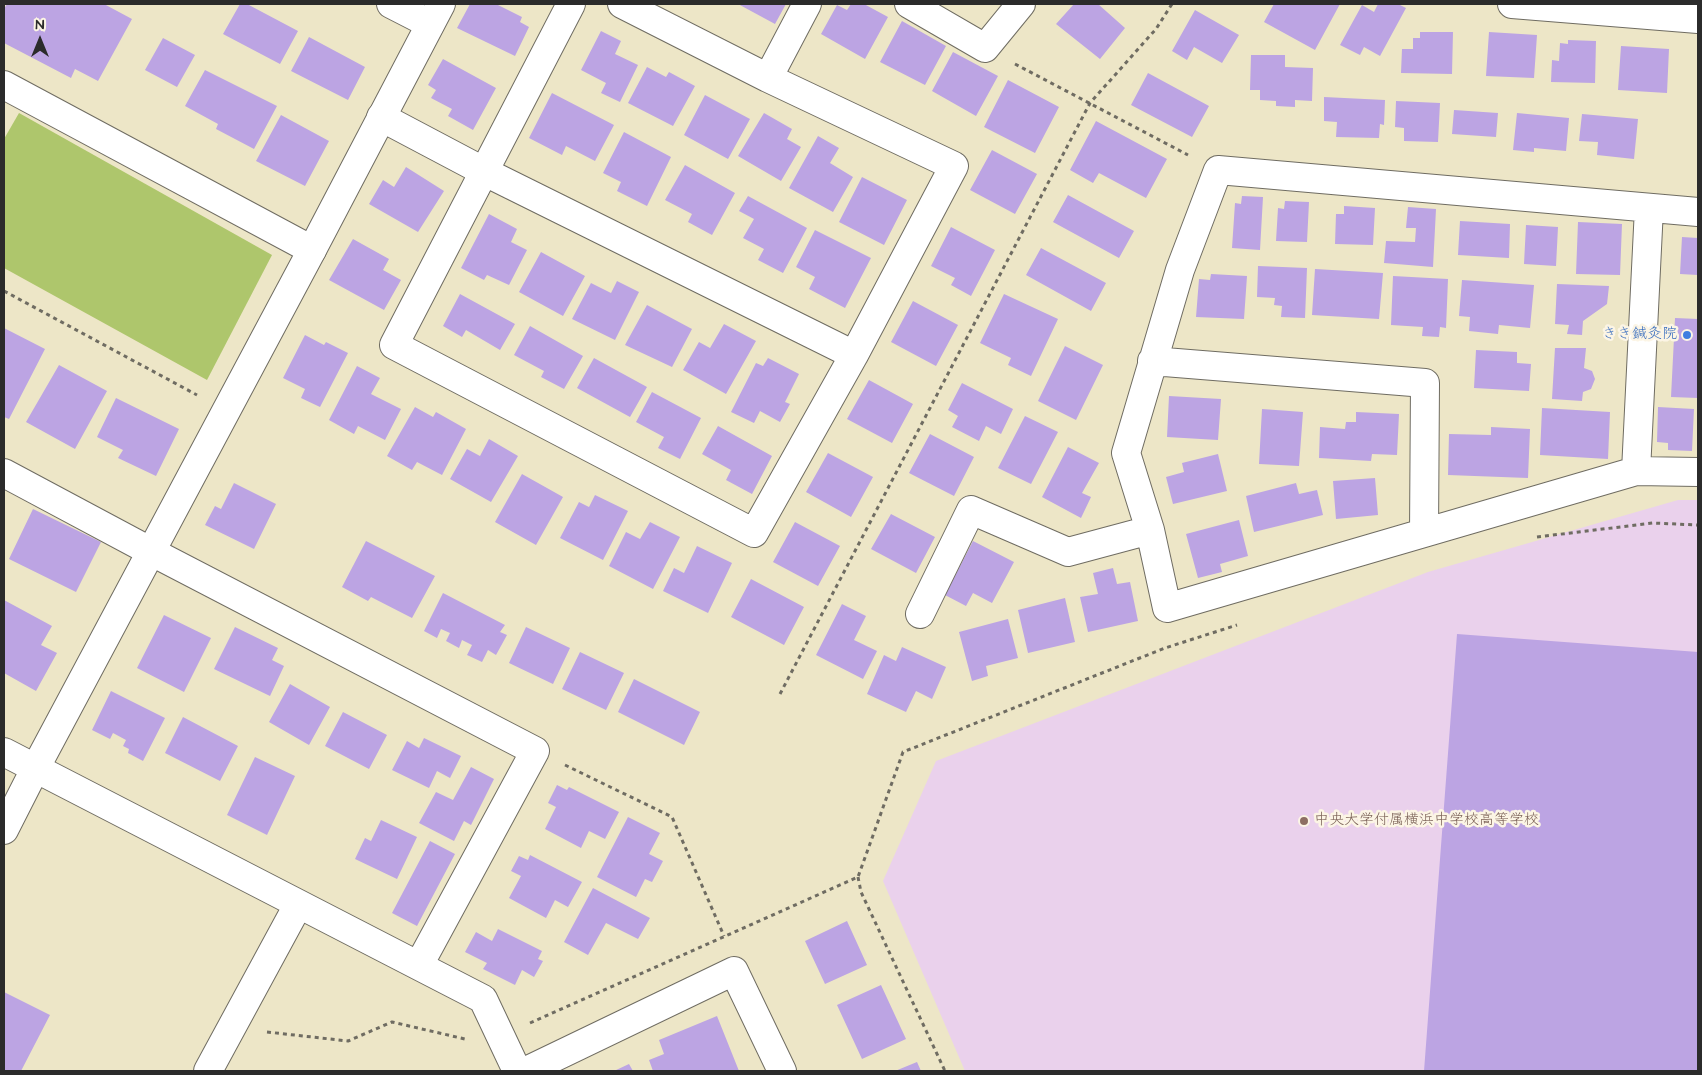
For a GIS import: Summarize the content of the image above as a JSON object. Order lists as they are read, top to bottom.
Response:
{
  "places": ["きき鍼灸院", "中央大学付属横浜中学校高等学校"],
  "north": "top"
}
